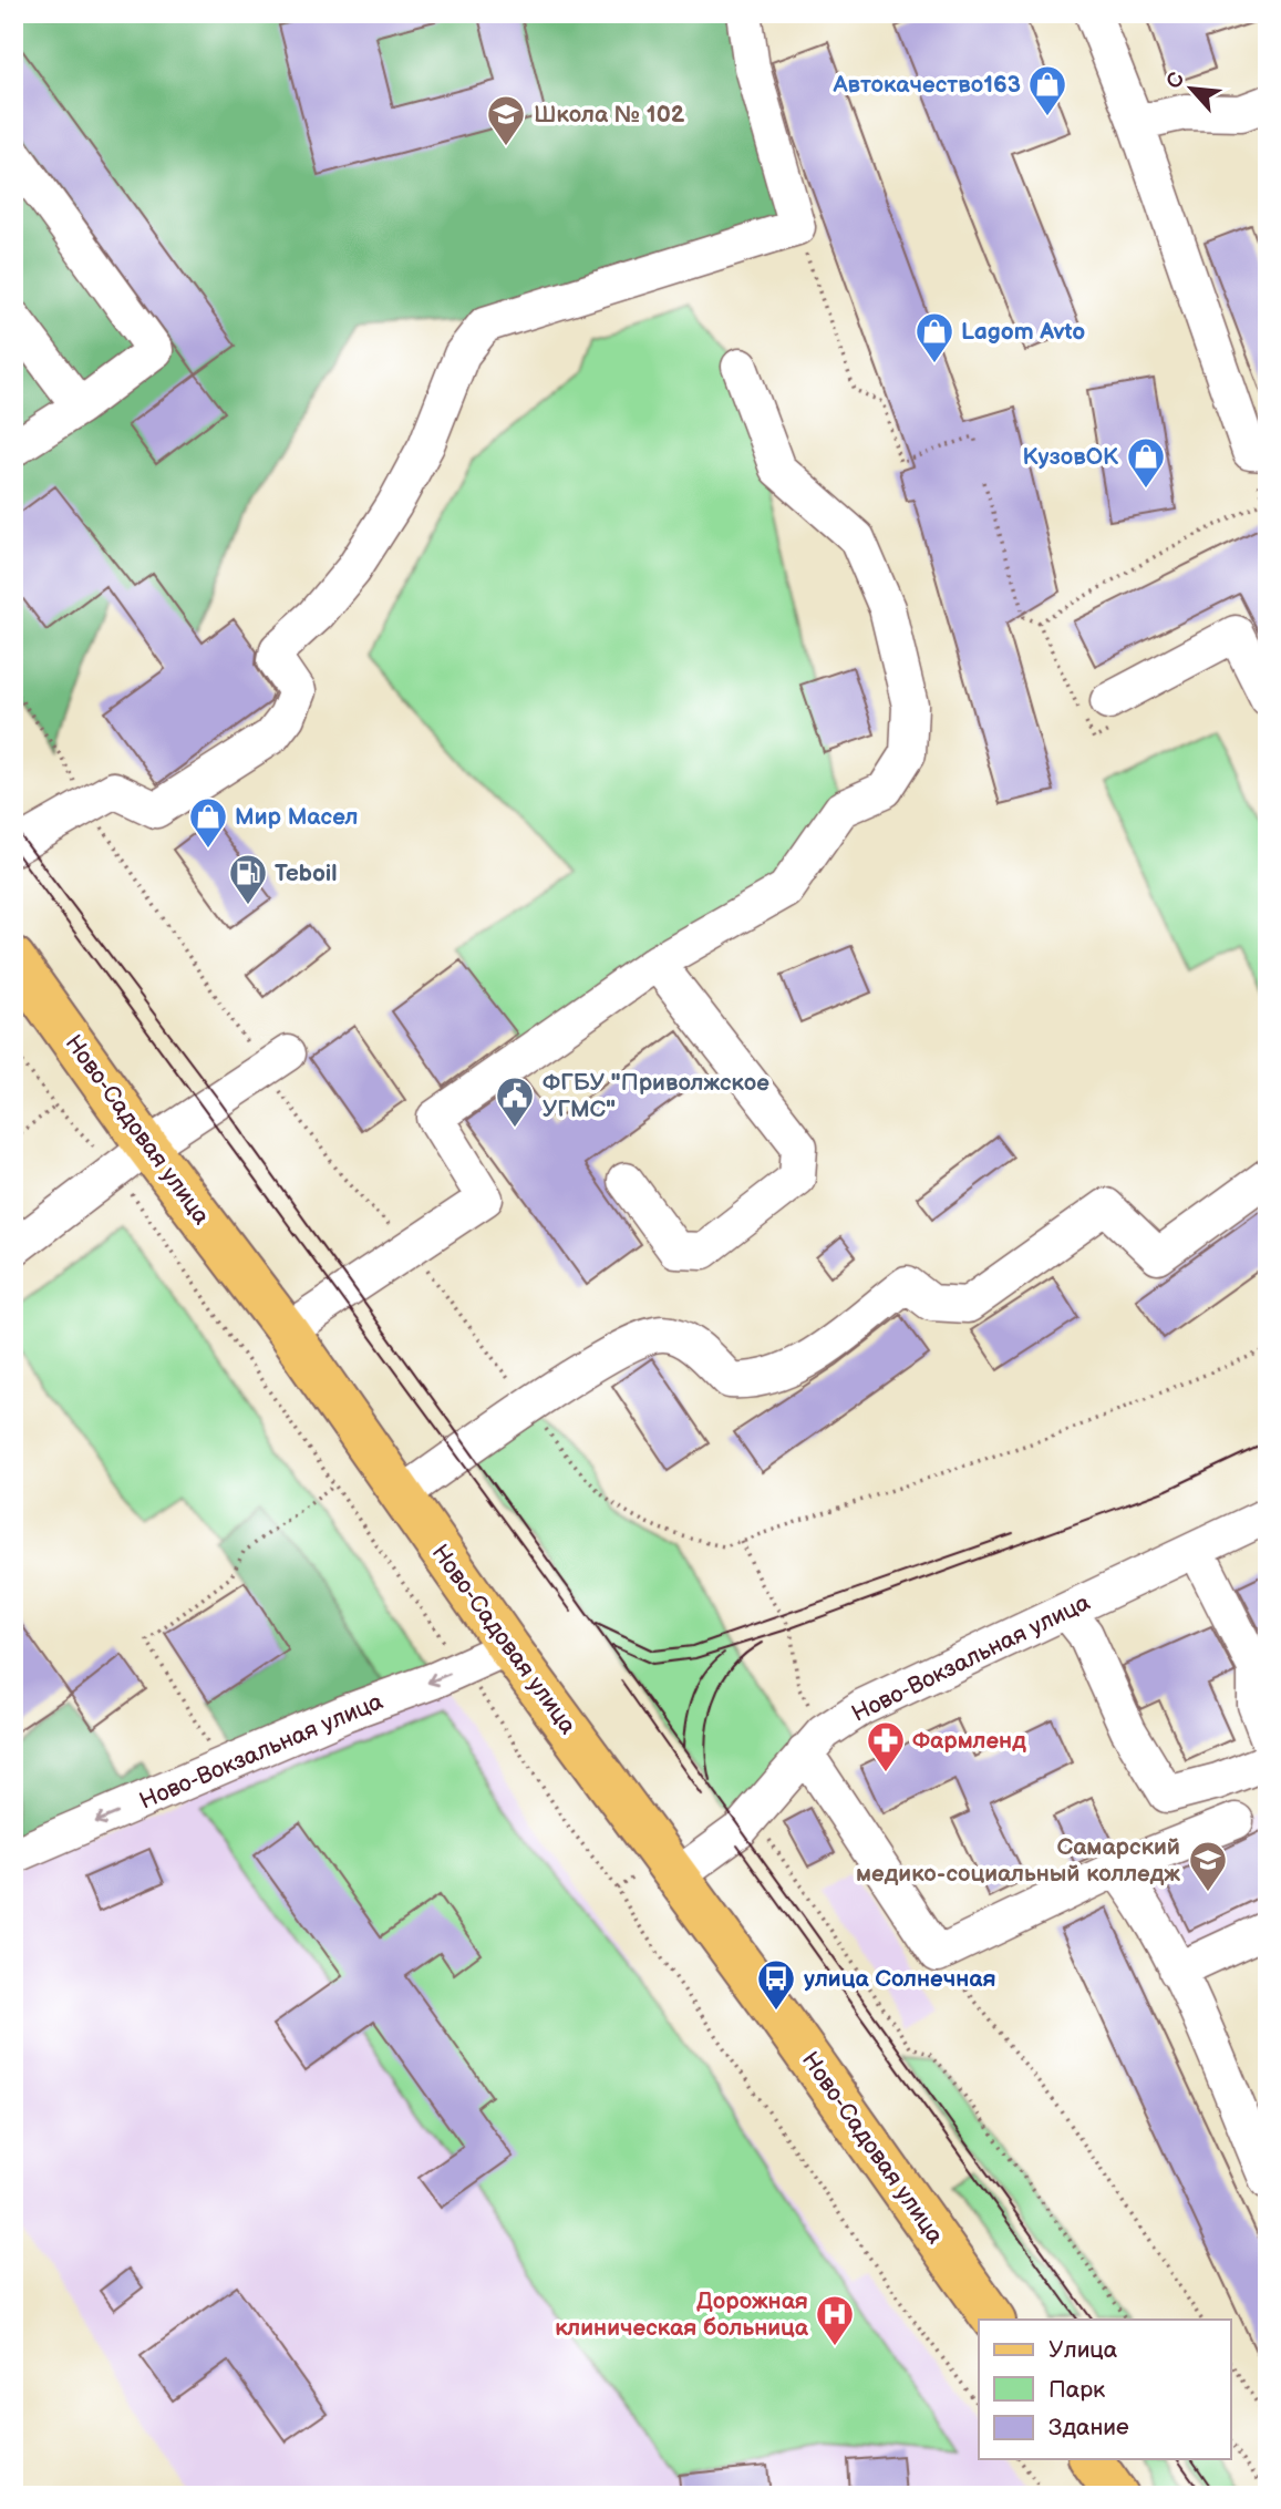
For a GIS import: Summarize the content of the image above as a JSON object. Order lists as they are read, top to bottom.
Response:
{
  "streets": {
    "main road": ["Ново-Садовая улица"],
    "street": ["Ново-Вокзальная улица"]
  },
  "crossings": [
    ["Ново-Садовая улица", "Ново-Вокзальная улица"]
  ],
  "one_way": ["Ново-Вокзальная улица"],
  "places": {
    "shop": [
      "Автокачество163",
      "Lagom Avto",
      "КузовОК",
      "Мир Масел"
    ],
    "school or university": ["Школа № 102", "Самарский медико-социальный колледж"],
    "fuel station": ["Teboil"],
    "public building": ["ФГБУ \"Приволжское УГМС\""],
    "pharmacy": ["Фармленд"],
    "bus stop": ["улица Солнечная"],
    "hospital": ["Дорожная клиническая больница"]
  },
  "legend": ["Улица", "Парк", "Здание"],
  "north": "top left"
}
